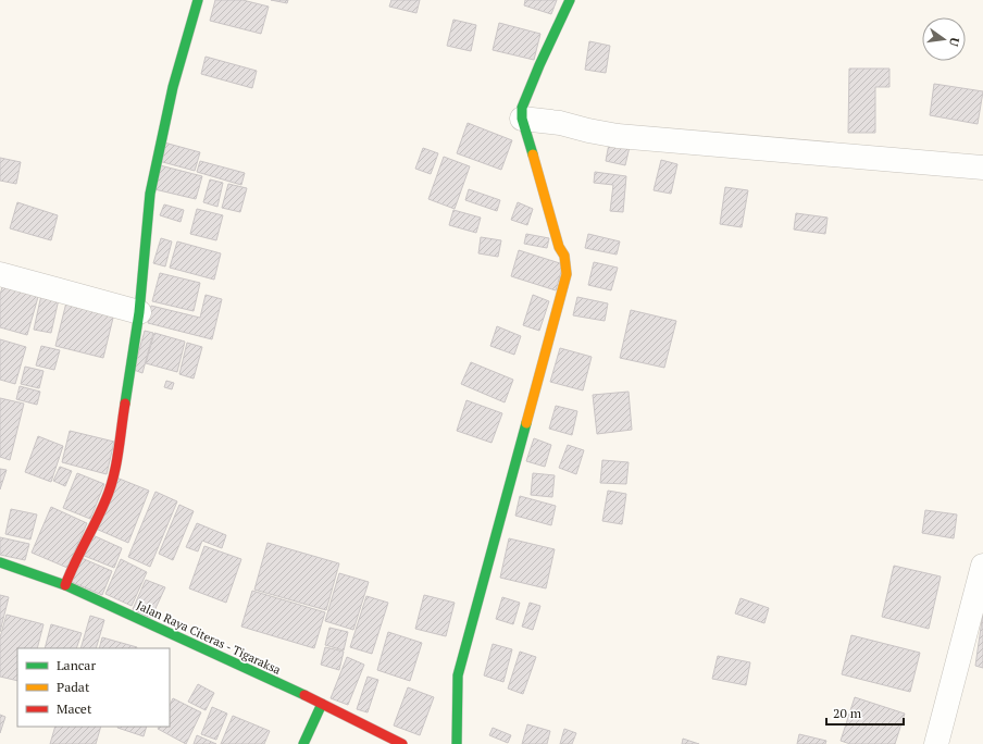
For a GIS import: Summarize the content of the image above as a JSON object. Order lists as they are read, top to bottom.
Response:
{
  "streets": {
    "street": ["Jalan Raya Citeras - Tigaraksa"]
  },
  "legend": ["Lancar", "Padat", "Macet"],
  "scale_bar": "20 m",
  "north": "right"
}
